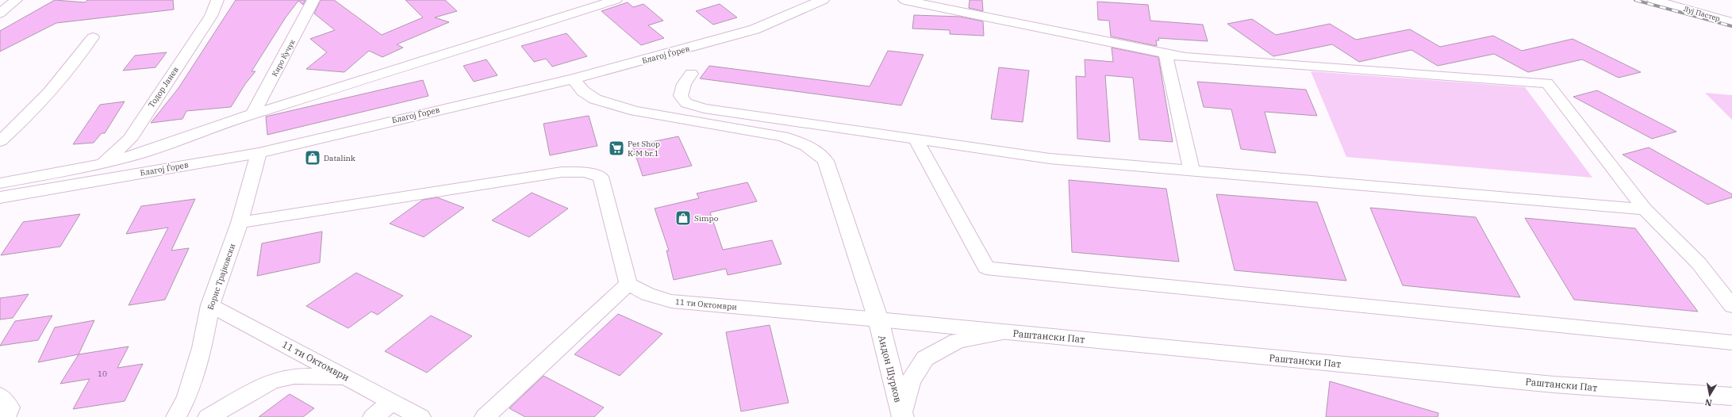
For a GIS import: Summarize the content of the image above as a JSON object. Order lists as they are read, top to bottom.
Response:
{
  "streets": {
    "main road": ["Благој Ѓорев", "Раштански Пат", "Андон Шурков"],
    "street": [
      "Луј Пастер",
      "Киро Ќучук",
      "Тодор Јанев",
      "Борис Трајковски",
      "11 ти Октомври"
    ]
  },
  "crossings": [
    ["Благој Ѓорев", "Борис Трајковски"],
    ["Благој Ѓорев", "Андон Шурков"],
    ["Борис Трајковски", "11 ти Октомври"],
    ["11 ти Октомври", "Раштански Пат"],
    ["11 ти Октомври", "Андон Шурков"],
    ["Раштански Пат", "Андон Шурков"]
  ],
  "places": {
    "supermarket": ["Pet Shop K-M br.1"],
    "shop": ["Datalink", "Simpo"]
  },
  "house_numbers": ["10"],
  "north": "bottom"
}
